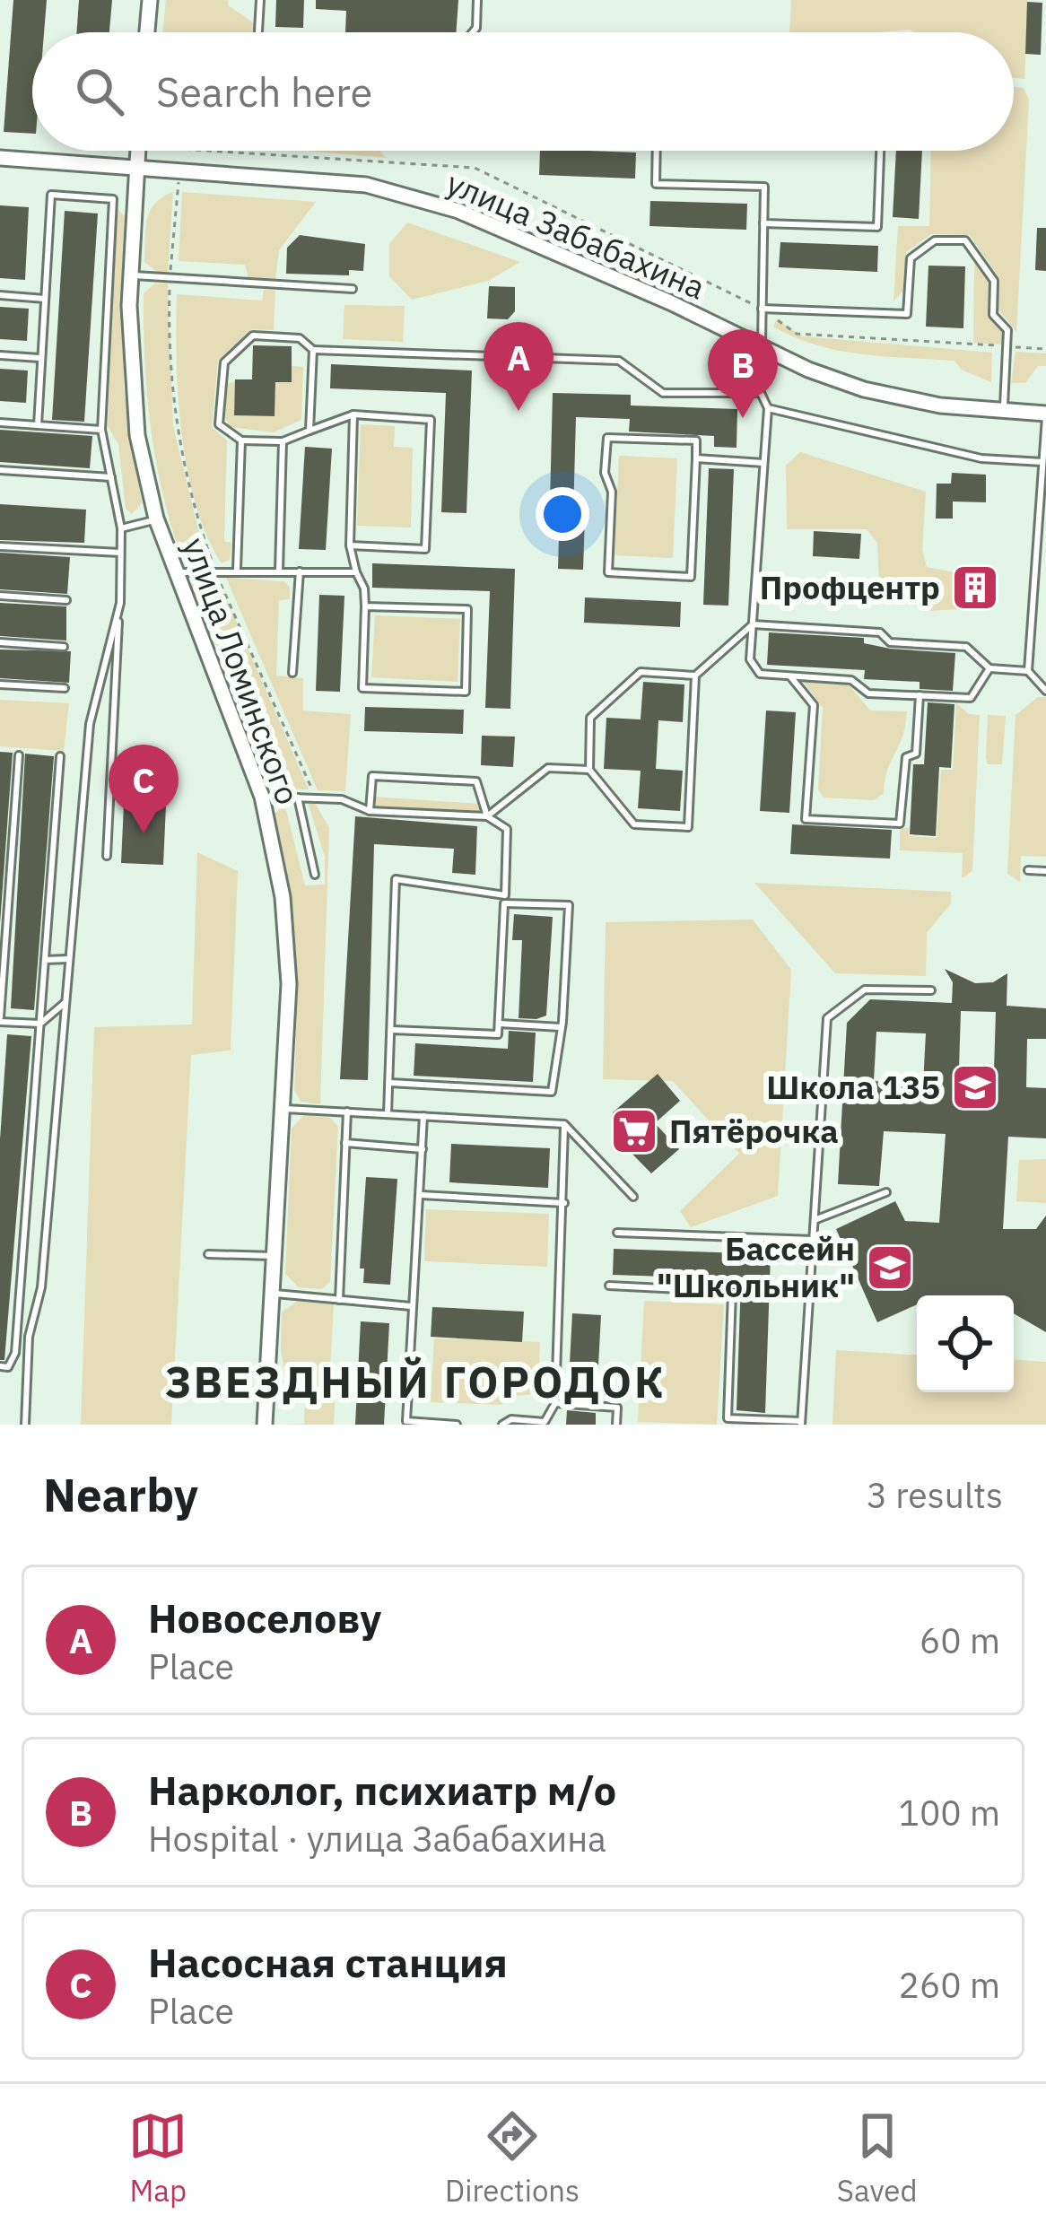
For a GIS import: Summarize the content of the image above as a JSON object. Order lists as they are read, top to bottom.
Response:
{
  "streets": {
    "street": ["улица Забабахина", "улица Ломинского"]
  },
  "crossings": [
    ["улица Забабахина", "улица Ломинского"]
  ],
  "districts": ["ЗВЕЗДНЫЙ ГОРОДОК"],
  "places": {
    "building": ["Профцентр"],
    "school or university": ["Школа 135", "Бассейн \"Школьник\""],
    "supermarket": ["Пятёрочка"]
  },
  "page": {
    "search": "Search here",
    "pins": ["A", "B", "C"],
    "heading": ["Nearby", "3 results"],
    "list": [
      {
        "mark": "A",
        "name": "Новоселову",
        "note": "Place",
        "value": "60 m"
      },
      {
        "mark": "B",
        "name": "Нарколог, психиатр м/о",
        "note": "Hospital · улица Забабахина",
        "value": "100 m"
      },
      {
        "mark": "C",
        "name": "Насосная станция",
        "note": "Place",
        "value": "260 m"
      }
    ],
    "nav": ["Map", "Directions", "Saved"]
  }
}
